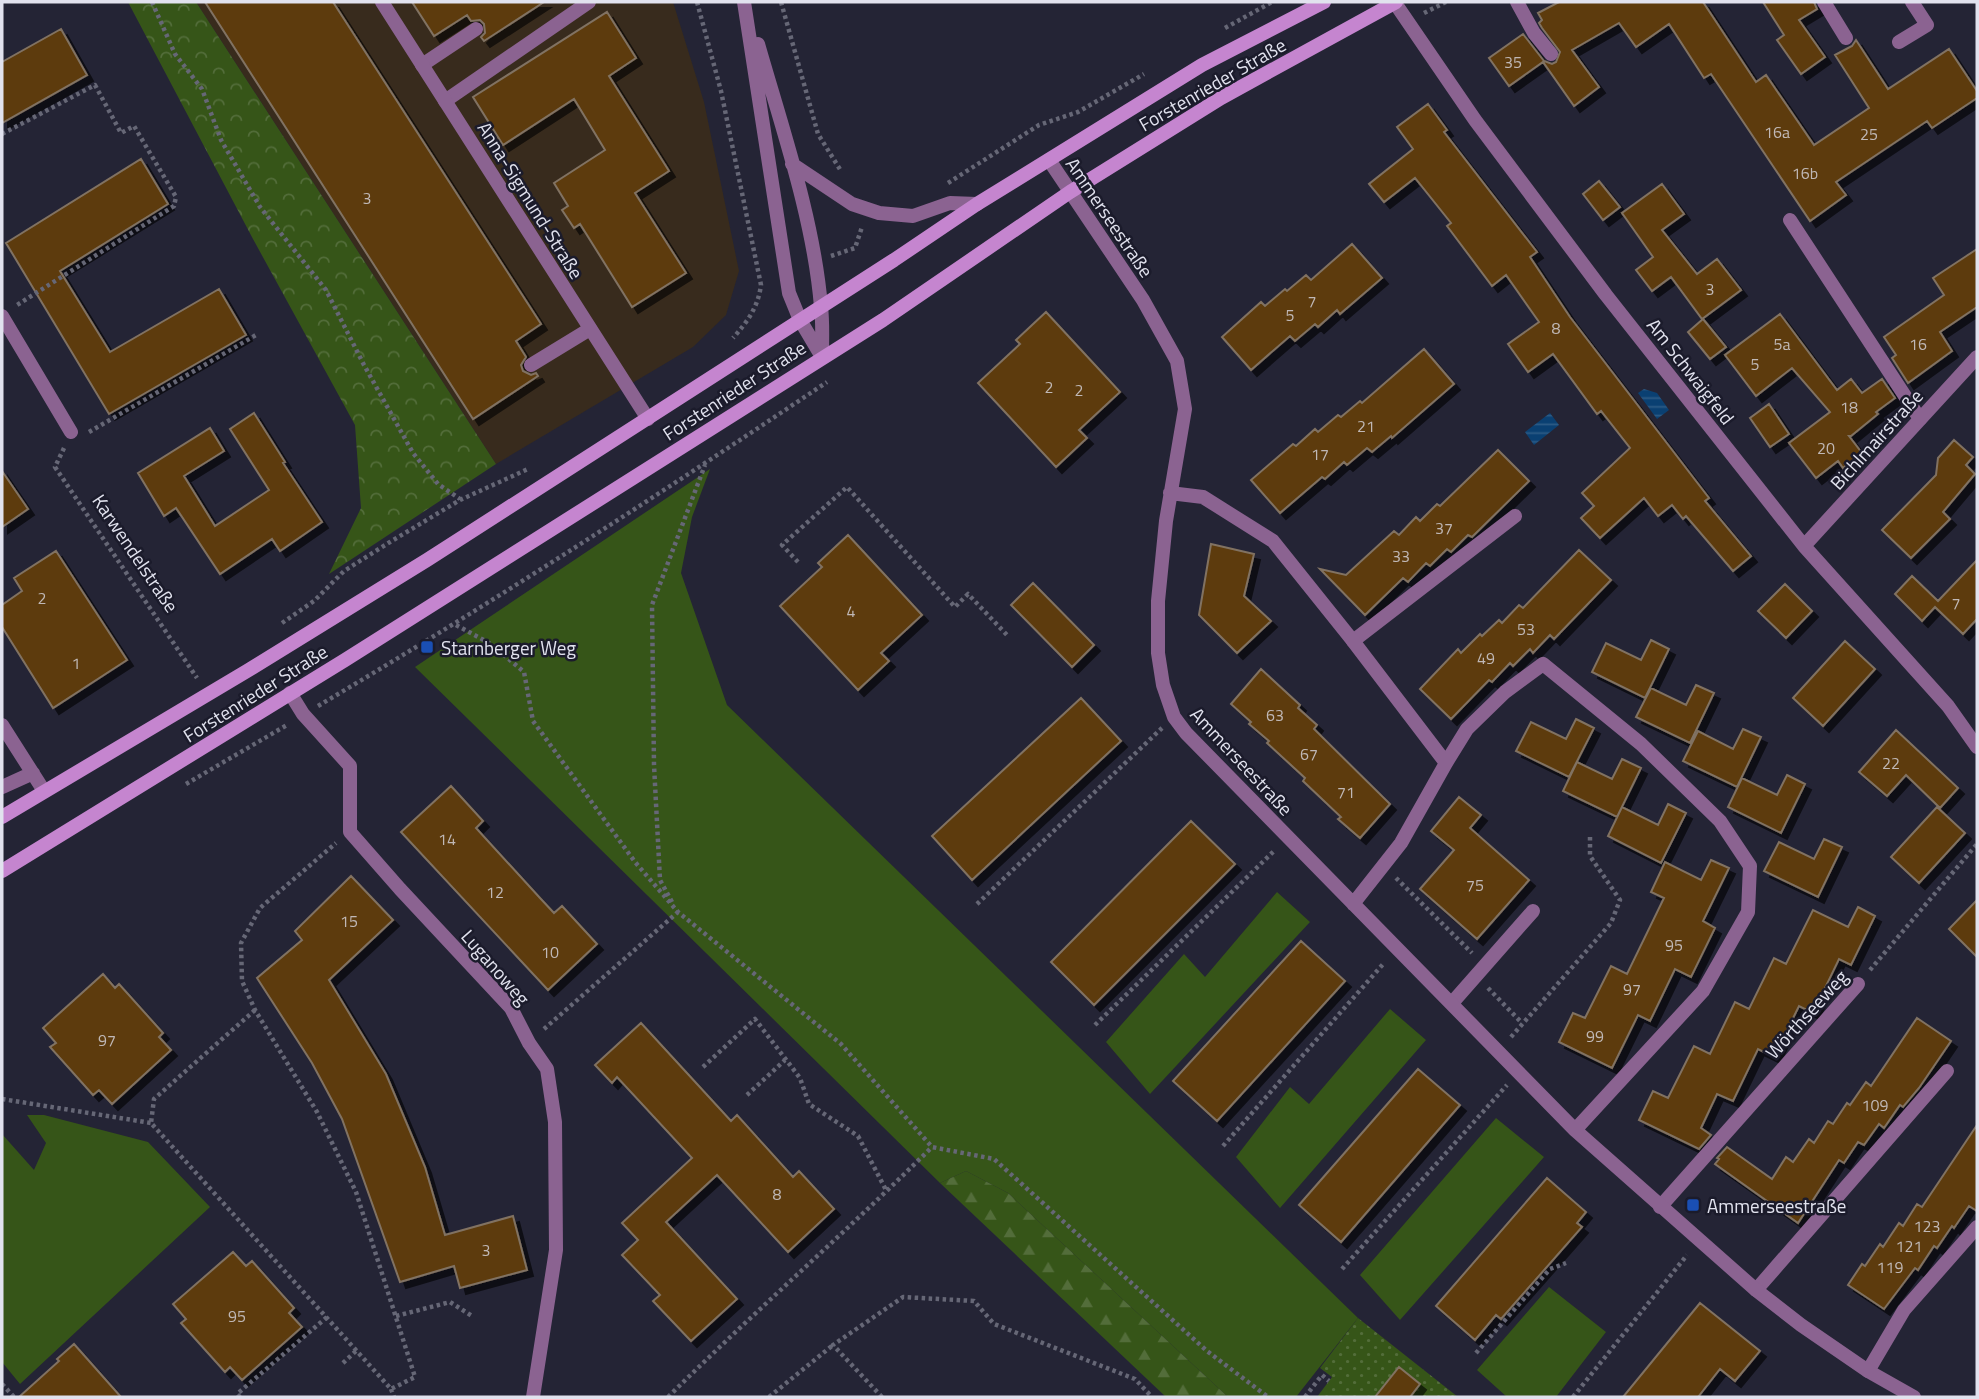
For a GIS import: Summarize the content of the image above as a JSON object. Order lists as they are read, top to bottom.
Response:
{
  "streets": {
    "main road": ["Forstenrieder Straße"],
    "street": [
      "Anna-Sigmund-Straße",
      "Ammerseestraße",
      "Am Schwaigfeld",
      "Bichlmairstraße",
      "Luganoweg",
      "Wörthseeweg"
    ],
    "path": ["Karwendelstraße"]
  },
  "crossings": [
    ["Forstenrieder Straße", "Anna-Sigmund-Straße"],
    ["Forstenrieder Straße", "Ammerseestraße"],
    ["Forstenrieder Straße", "Am Schwaigfeld"],
    ["Forstenrieder Straße", "Karwendelstraße"],
    ["Ammerseestraße", "Wörthseeweg"],
    ["Am Schwaigfeld", "Bichlmairstraße"]
  ],
  "places": {
    "transit": ["Starnberger Weg", "Ammerseestraße"]
  },
  "house_numbers": [
    "35",
    "16a",
    "25",
    "16b",
    "3",
    "3",
    "7",
    "5",
    "8",
    "5a",
    "16",
    "5",
    "2",
    "2",
    "18",
    "21",
    "20",
    "17",
    "37",
    "33",
    "2",
    "7",
    "4",
    "53",
    "49",
    "1",
    "63",
    "67",
    "22",
    "71",
    "14",
    "75",
    "12",
    "15",
    "95",
    "10",
    "97",
    "99",
    "97",
    "109",
    "8",
    "123",
    "121",
    "3",
    "119",
    "95"
  ]
}
